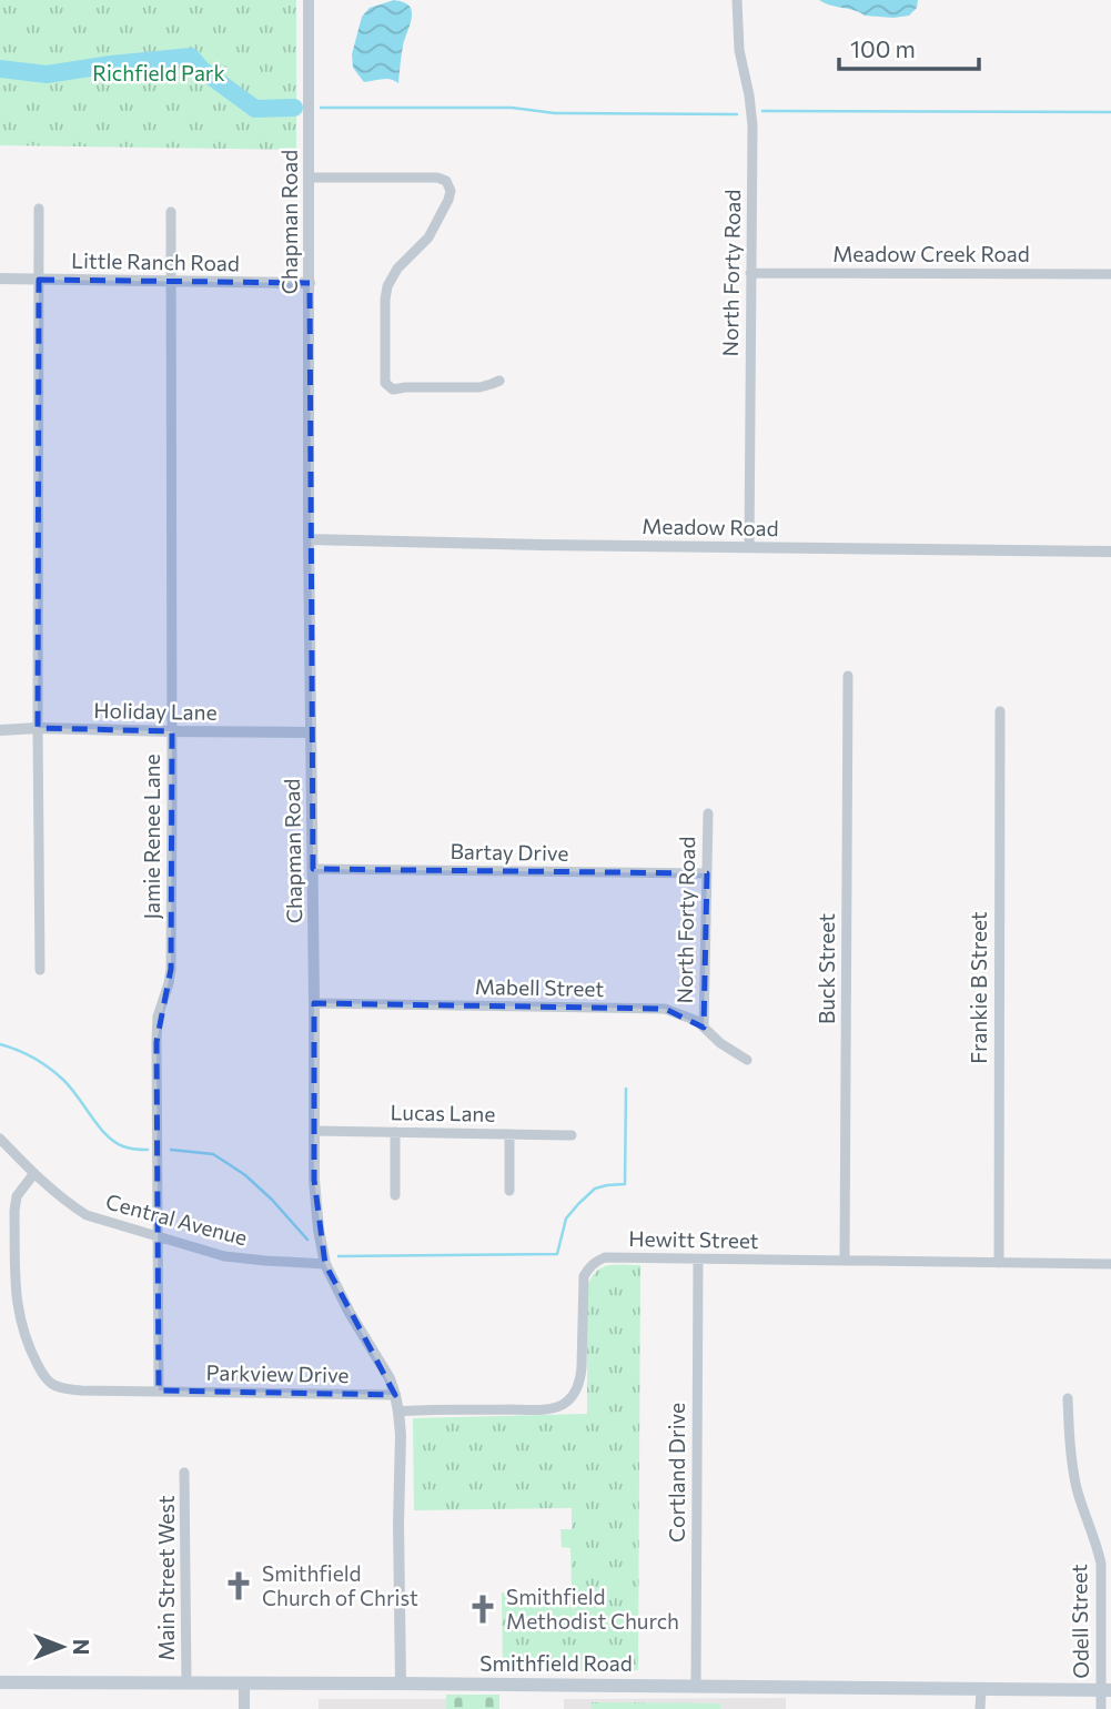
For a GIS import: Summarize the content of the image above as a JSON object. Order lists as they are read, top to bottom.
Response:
{
  "streets": {
    "main road": ["Smithfield Road"],
    "street": [
      "Chapman Road",
      "Meadow Creek Road",
      "Little Ranch Road",
      "North Forty Road",
      "Meadow Road",
      "Holiday Lane",
      "Jamie Renee Lane",
      "Bartay Drive",
      "Buck Street",
      "Mabell Street",
      "Frankie B Street",
      "Lucas Lane",
      "Central Avenue",
      "Hewitt Street",
      "Parkview Drive",
      "Cortland Drive",
      "Main Street West",
      "Odell Street"
    ]
  },
  "crossings": [
    ["Chapman Road", "Little Ranch Road"],
    ["Chapman Road", "Meadow Road"],
    ["Chapman Road", "Holiday Lane"],
    ["Chapman Road", "Bartay Drive"],
    ["Chapman Road", "Mabell Street"],
    ["Chapman Road", "Lucas Lane"],
    ["Chapman Road", "Central Avenue"],
    ["Chapman Road", "Hewitt Street"],
    ["Chapman Road", "Parkview Drive"],
    ["Chapman Road", "Smithfield Road"],
    ["Meadow Creek Road", "North Forty Road"],
    ["Little Ranch Road", "Jamie Renee Lane"],
    ["North Forty Road", "Meadow Road"],
    ["North Forty Road", "Bartay Drive"],
    ["North Forty Road", "Mabell Street"],
    ["Holiday Lane", "Jamie Renee Lane"],
    ["Jamie Renee Lane", "Central Avenue"],
    ["Jamie Renee Lane", "Parkview Drive"],
    ["Buck Street", "Hewitt Street"],
    ["Frankie B Street", "Hewitt Street"],
    ["Central Avenue", "Parkview Drive"],
    ["Hewitt Street", "Cortland Drive"],
    ["Cortland Drive", "Smithfield Road"],
    ["Main Street West", "Smithfield Road"],
    ["Odell Street", "Smithfield Road"]
  ],
  "parks": ["Richfield Park"],
  "places": {
    "church": ["Smithfield Church of Christ", "Smithfield Methodist Church"]
  },
  "scale_bar": "100 m",
  "north": "right"
}
